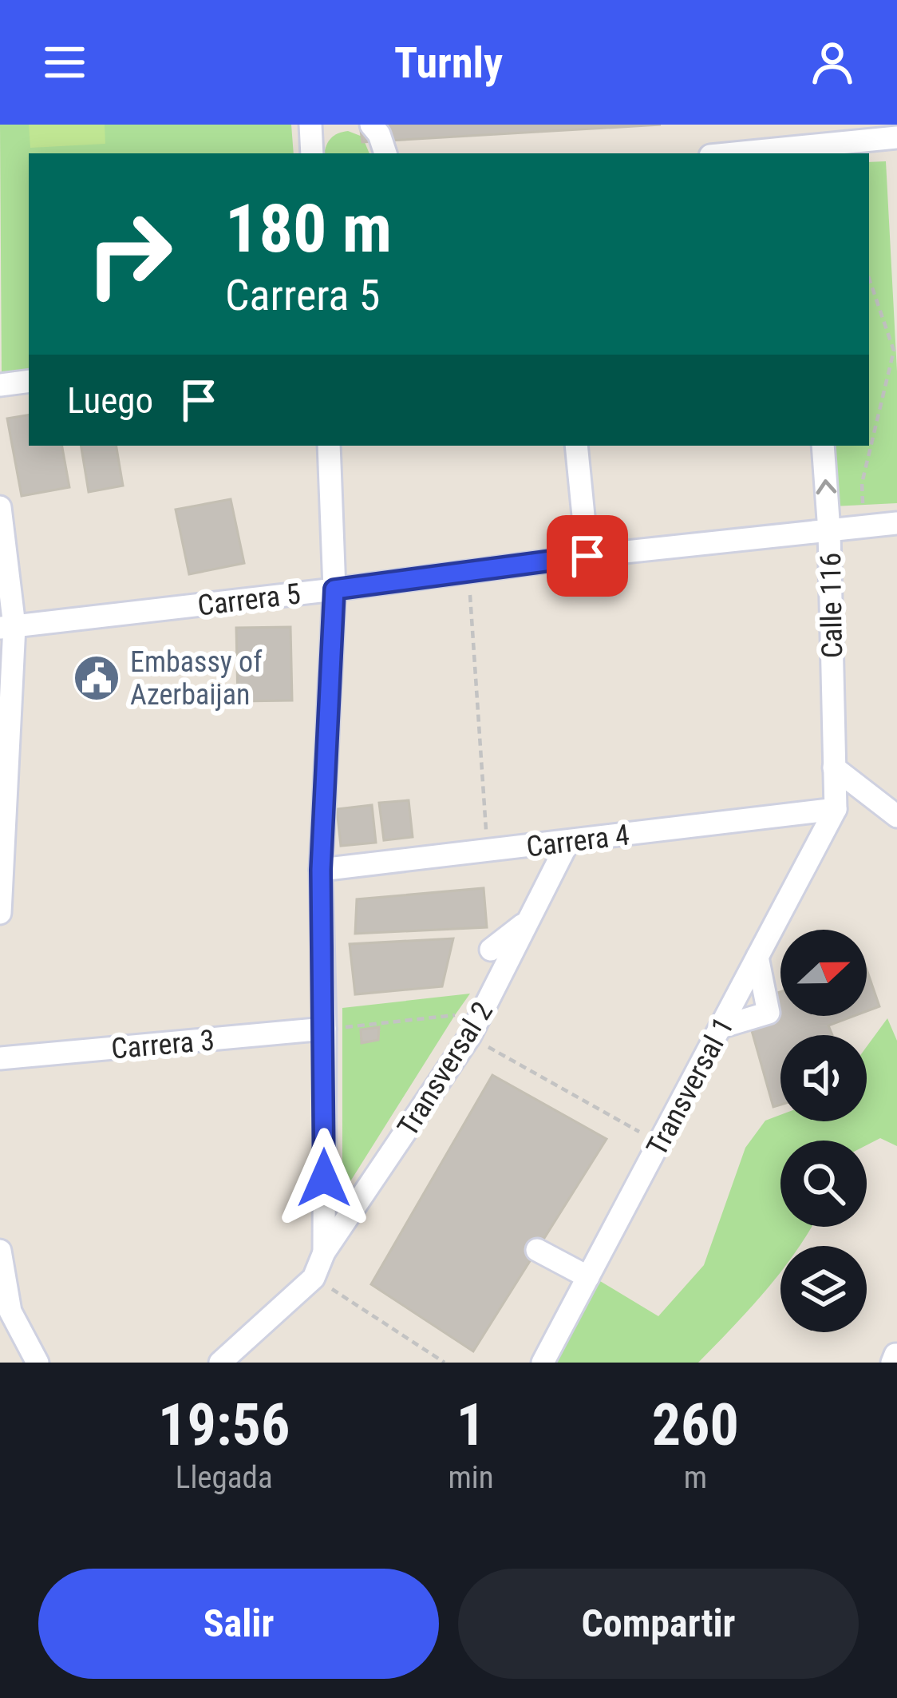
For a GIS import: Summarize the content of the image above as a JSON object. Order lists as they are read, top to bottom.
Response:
{
  "streets": {
    "street": [
      "Carrera 5",
      "Calle 116",
      "Carrera 4",
      "Carrera 3",
      "Transversal 2",
      "Transversal 1"
    ]
  },
  "crossings": [
    ["Carrera 5", "Calle 116"],
    ["Calle 116", "Carrera 4"],
    ["Calle 116", "Transversal 1"],
    ["Carrera 4", "Transversal 2"],
    ["Carrera 4", "Transversal 1"]
  ],
  "places": {
    "public building": ["Embassy of Azerbaijan"]
  },
  "north": "right",
  "page": {
    "header": "Turnly",
    "turn": ["180 m", "Carrera 5"],
    "then": "Luego",
    "eta": [
      "19:56",
      "Llegada",
      "1",
      "min",
      "260",
      "m"
    ],
    "buttons": ["Salir", "Compartir"]
  }
}
